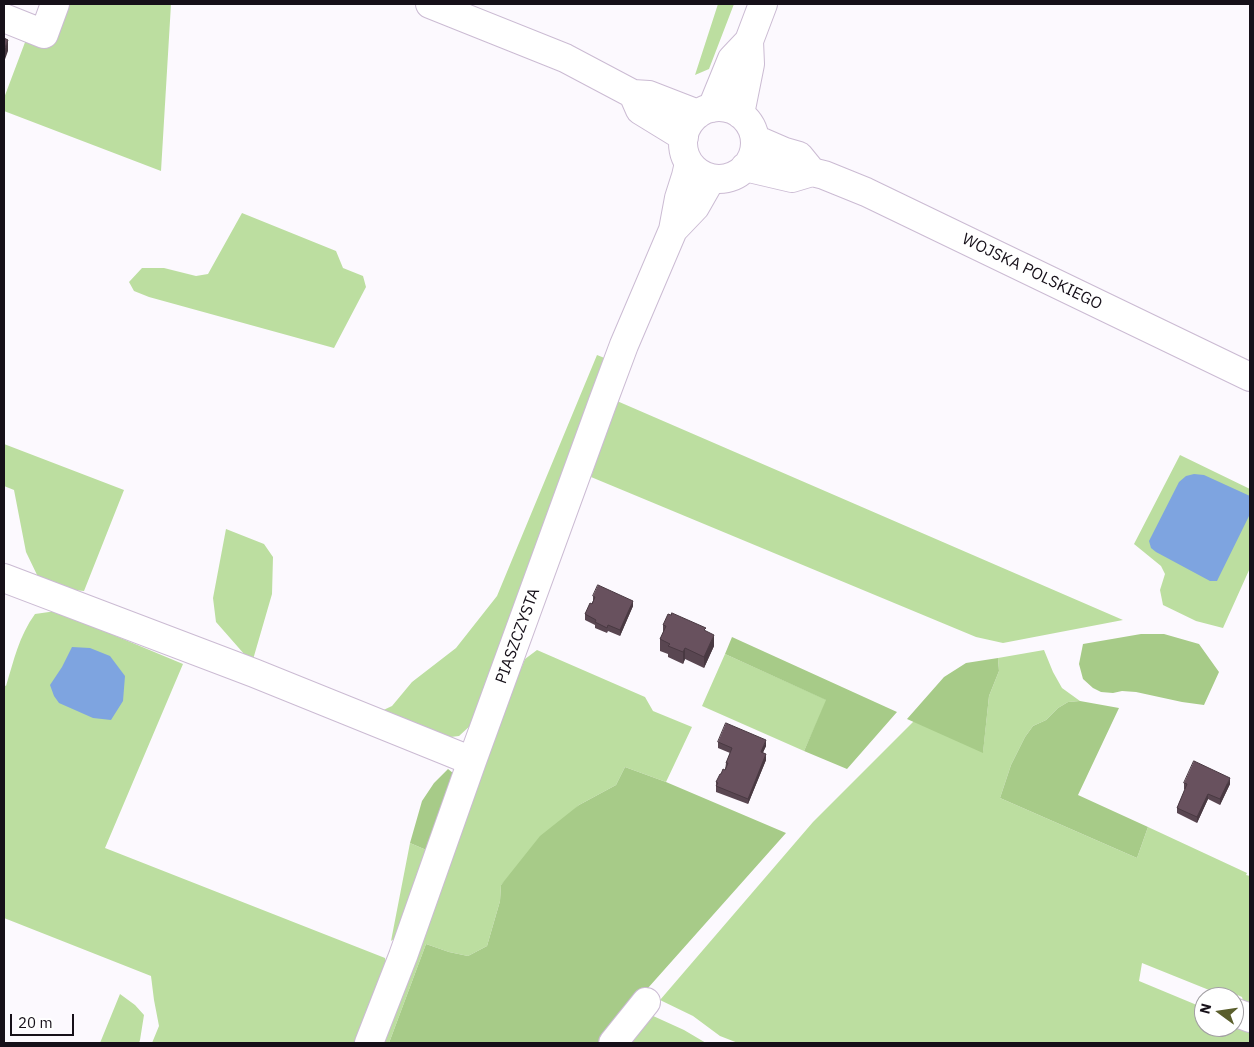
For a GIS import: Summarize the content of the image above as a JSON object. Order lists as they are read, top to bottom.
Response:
{
  "streets": {
    "street": ["WOJSKA POLSKIEGO", "PIASZCZYSTA"]
  },
  "crossings": [
    ["WOJSKA POLSKIEGO", "PIASZCZYSTA"]
  ],
  "scale_bar": "20 m",
  "north": "left"
}
